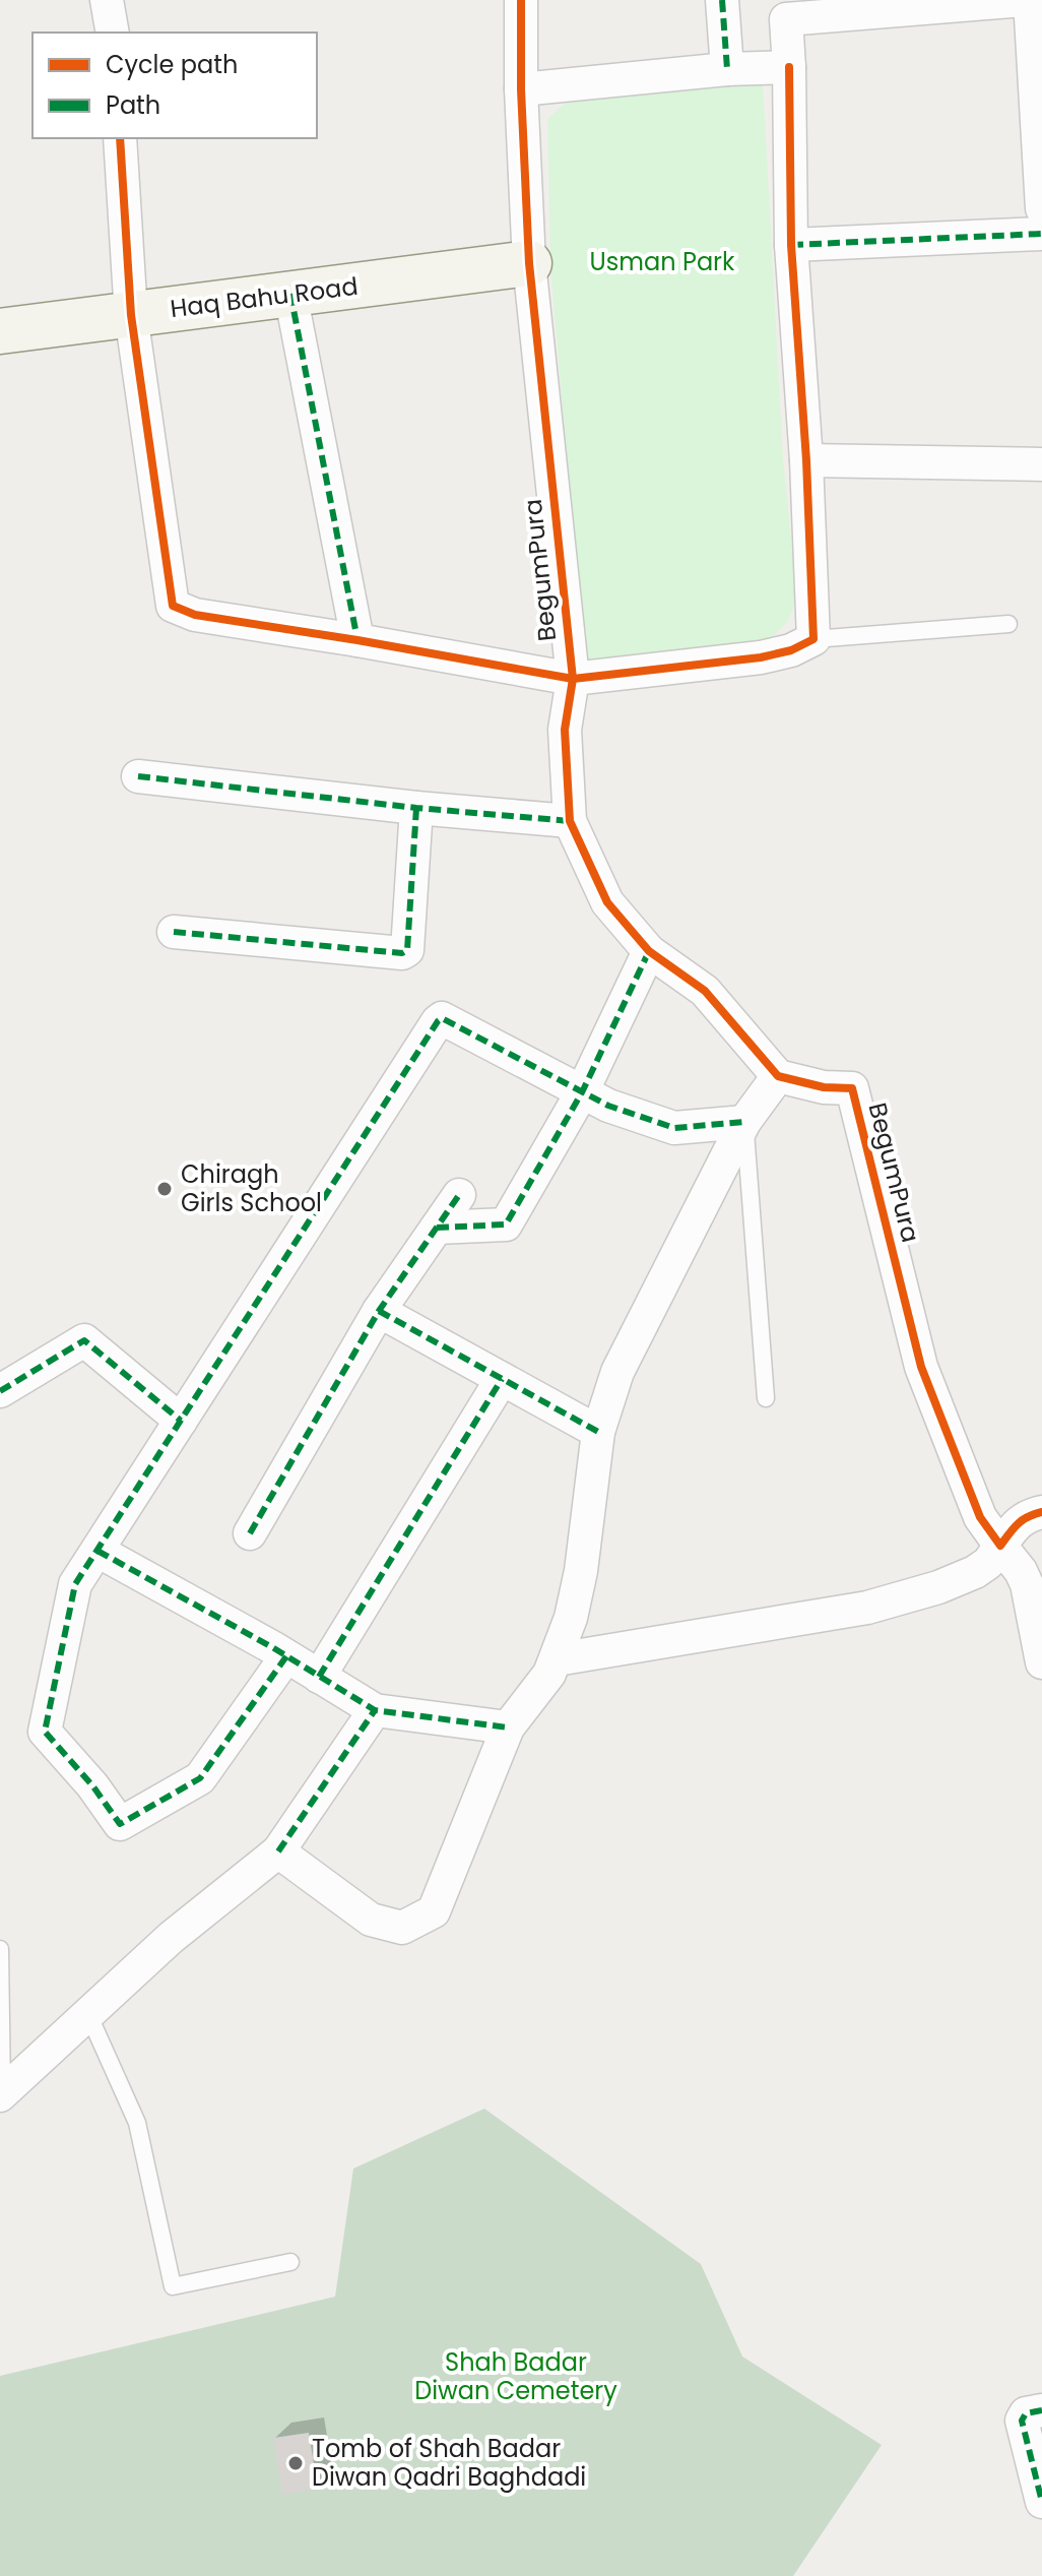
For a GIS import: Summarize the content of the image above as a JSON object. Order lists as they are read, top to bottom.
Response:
{
  "streets": {
    "street": ["Haq Bahu Road", "BegumPura"]
  },
  "crossings": [
    ["Haq Bahu Road", "BegumPura"]
  ],
  "parks": ["Usman Park", "Shah Badar Diwan Cemetery"],
  "places": ["Chiragh Girls School", "Tomb of Shah Badar Diwan Qadri Baghdadi"],
  "legend": ["Cycle path", "Path"]
}
